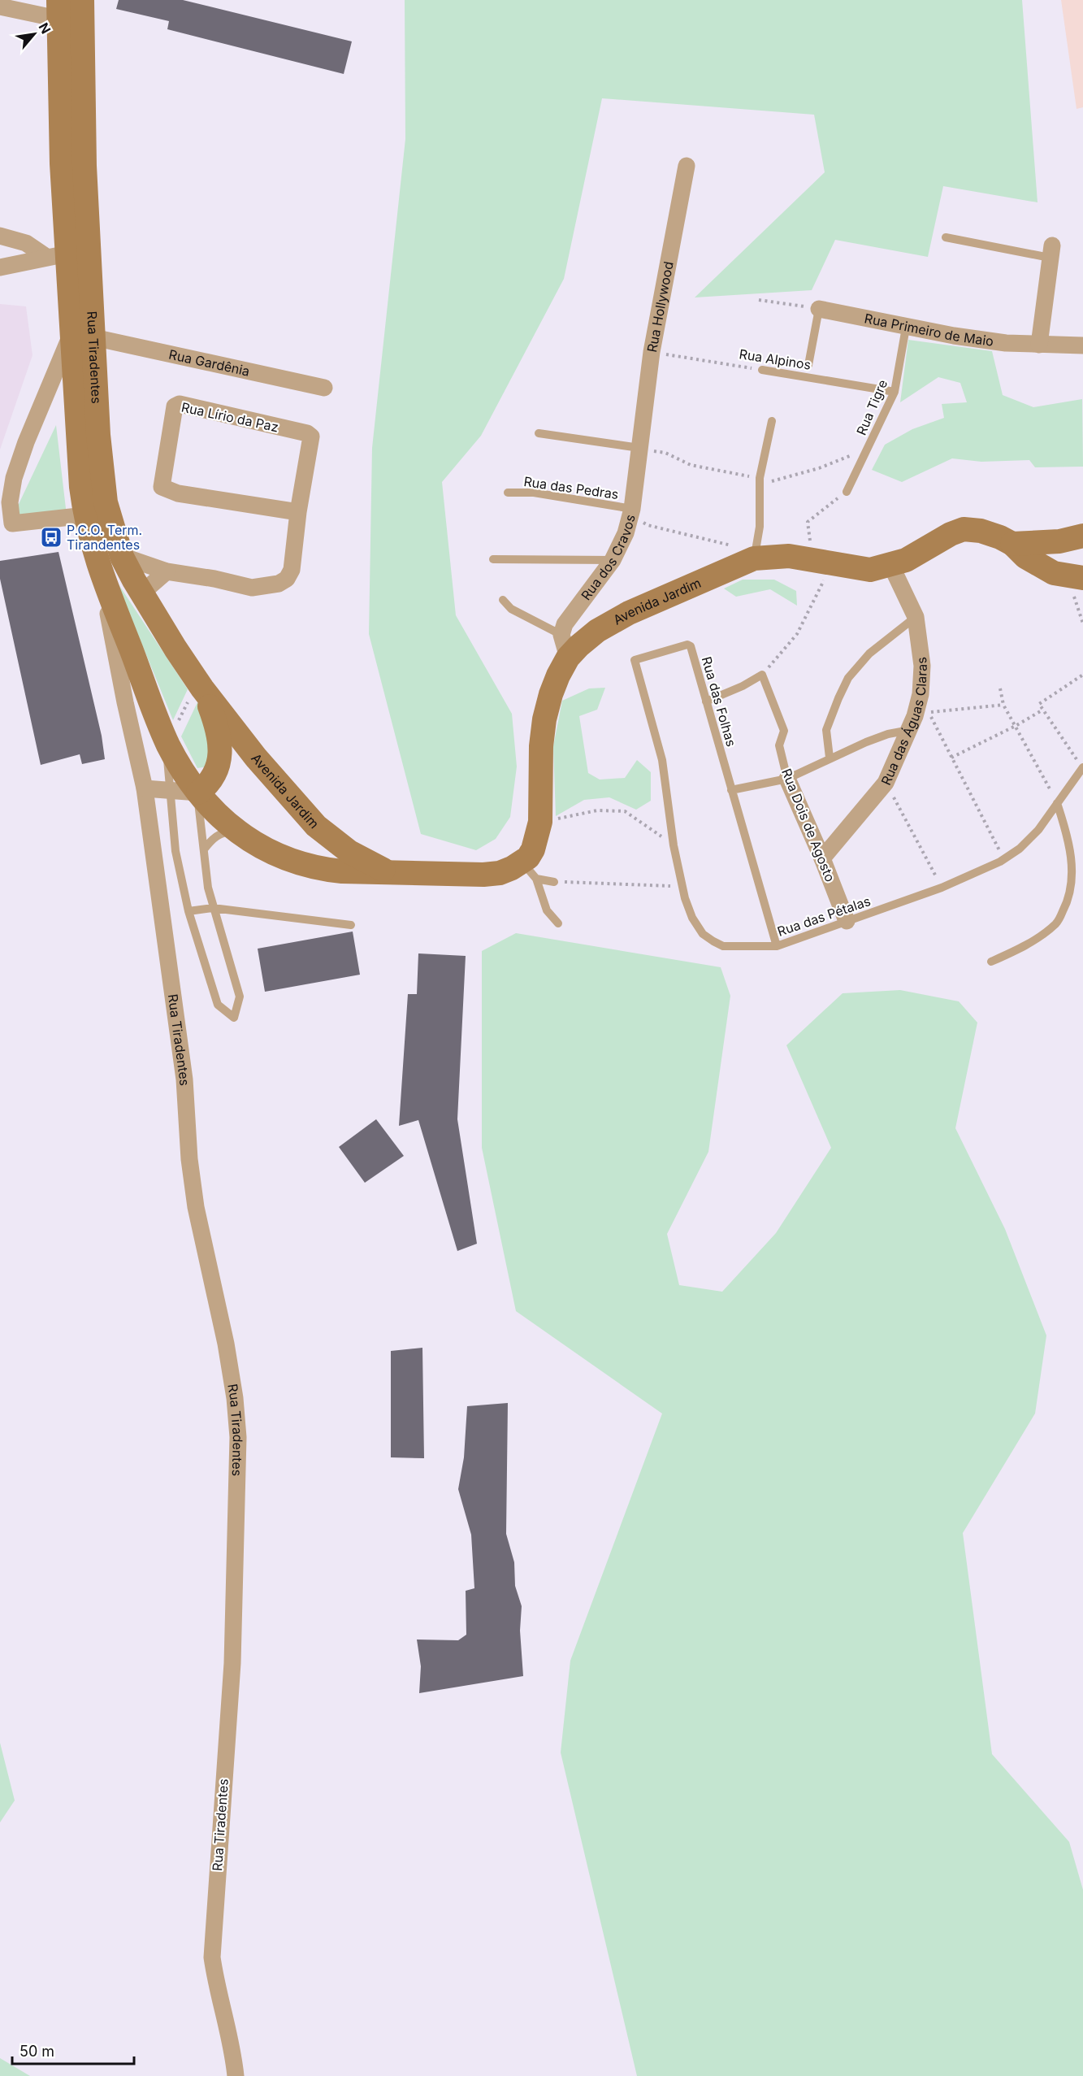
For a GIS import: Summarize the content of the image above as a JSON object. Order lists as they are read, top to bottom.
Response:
{
  "streets": {
    "street": [
      "Rua Hollywood",
      "Rua Primeiro de Maio",
      "Rua Tiradentes",
      "Rua Gardênia",
      "Rua Lírio da Paz",
      "Rua dos Cravos",
      "Avenida Jardim",
      "Rua das Águas Claras",
      "Rua Dois de Agosto"
    ],
    "lane": [
      "Rua Alpinos",
      "Rua Tigre",
      "Rua das Pedras",
      "Rua das Folhas",
      "Rua das Pétalas"
    ]
  },
  "crossings": [
    ["Rua Hollywood", "Rua Alpinos"],
    ["Rua Hollywood", "Rua dos Cravos"],
    ["Rua Primeiro de Maio", "Rua Tigre"],
    ["Rua Tiradentes", "Rua Gardênia"],
    ["Rua Tiradentes", "Rua Lírio da Paz"],
    ["Rua Tiradentes", "Avenida Jardim"],
    ["Rua Alpinos", "Rua Tigre"],
    ["Rua das Pedras", "Rua dos Cravos"],
    ["Rua dos Cravos", "Avenida Jardim"],
    ["Avenida Jardim", "Rua das Águas Claras"],
    ["Rua das Folhas", "Rua das Pétalas"],
    ["Rua das Águas Claras", "Rua Dois de Agosto"],
    ["Rua Dois de Agosto", "Rua das Pétalas"]
  ],
  "places": {
    "bus stop": ["P.C.O. Term. Tirandentes"]
  },
  "scale_bar": "50 m",
  "north": "top right"
}
